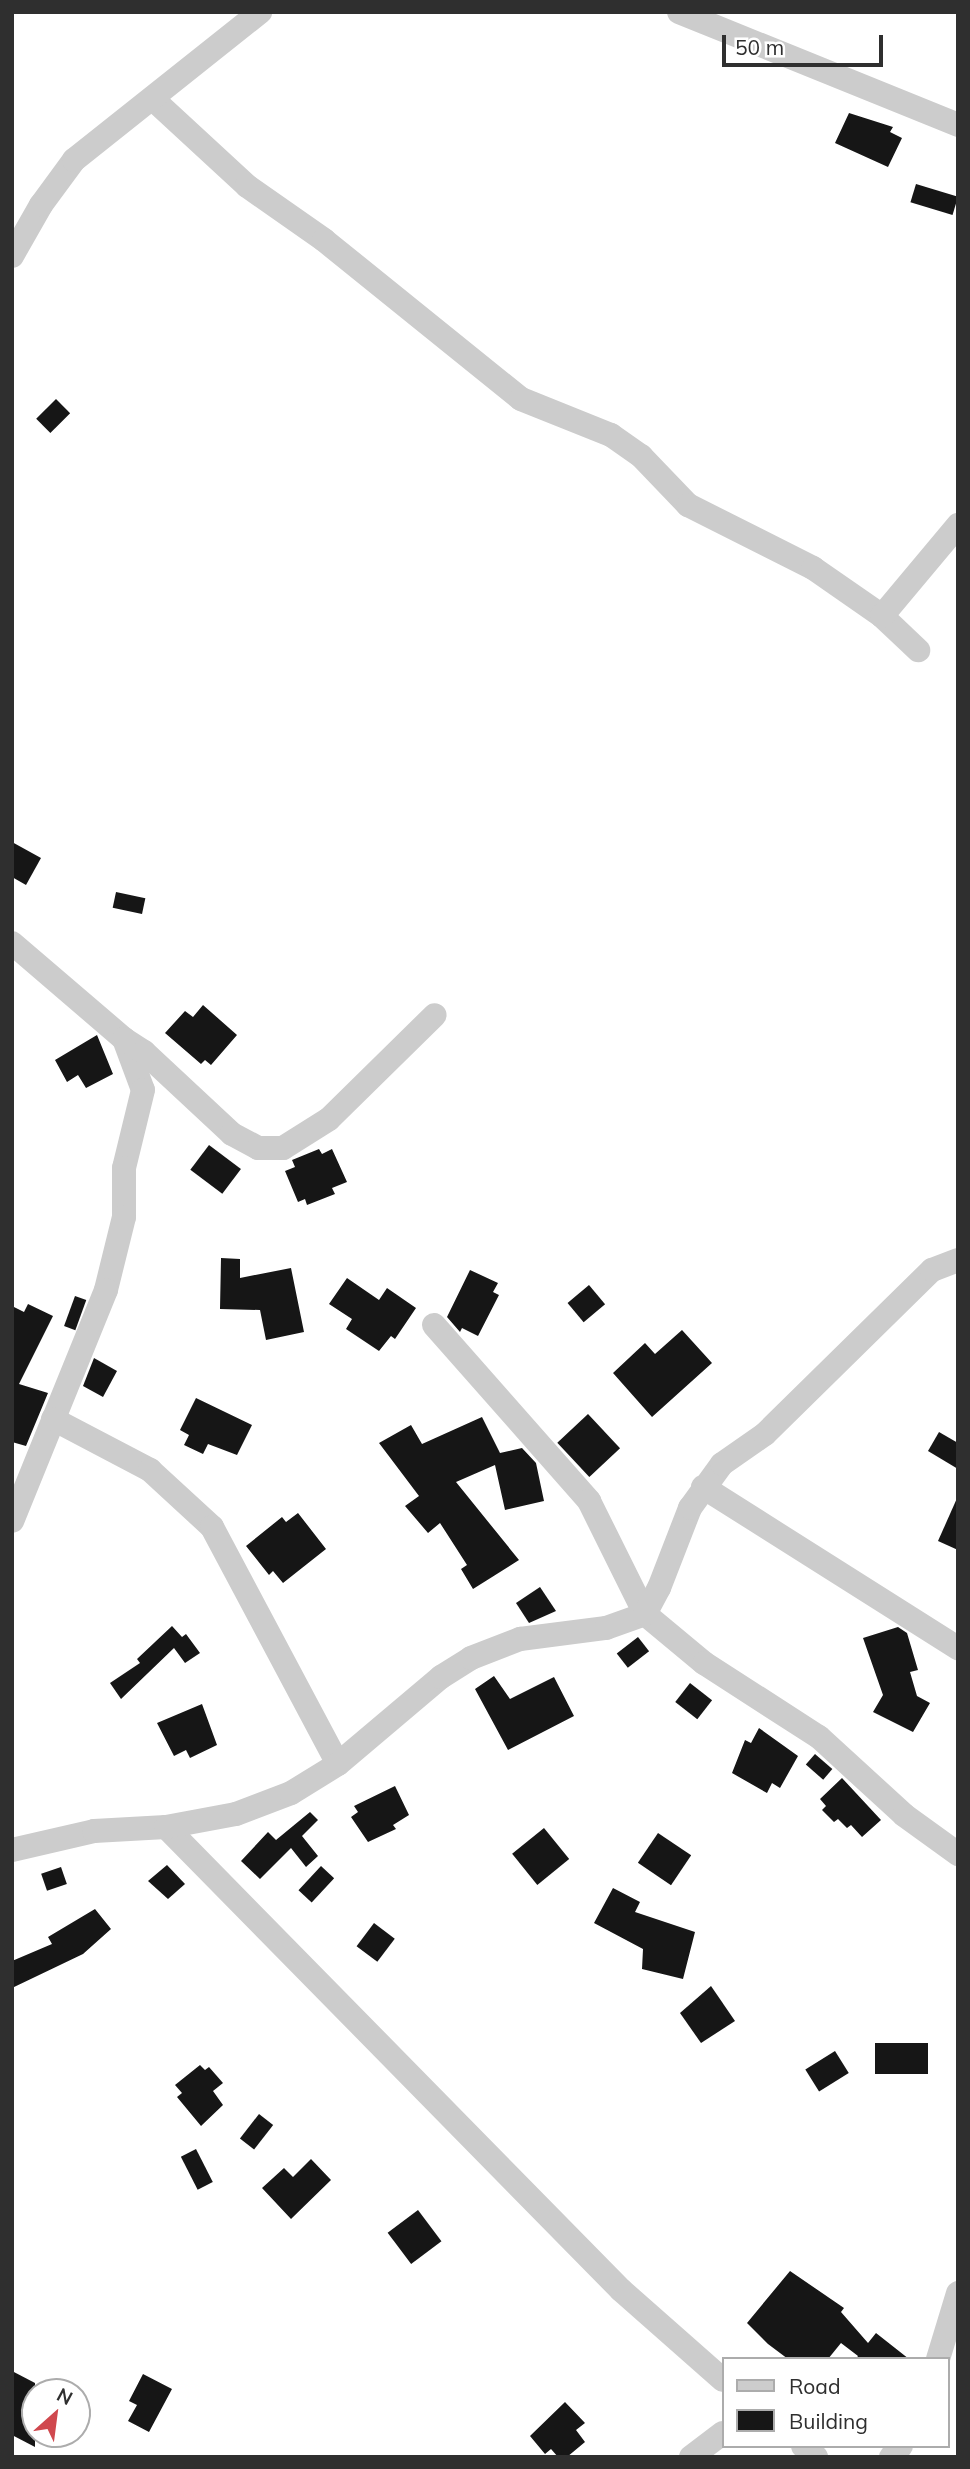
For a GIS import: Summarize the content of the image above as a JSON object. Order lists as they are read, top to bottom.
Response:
{
  "legend": ["Road", "Building"],
  "scale_bar": "50 m",
  "north": "top right"
}
